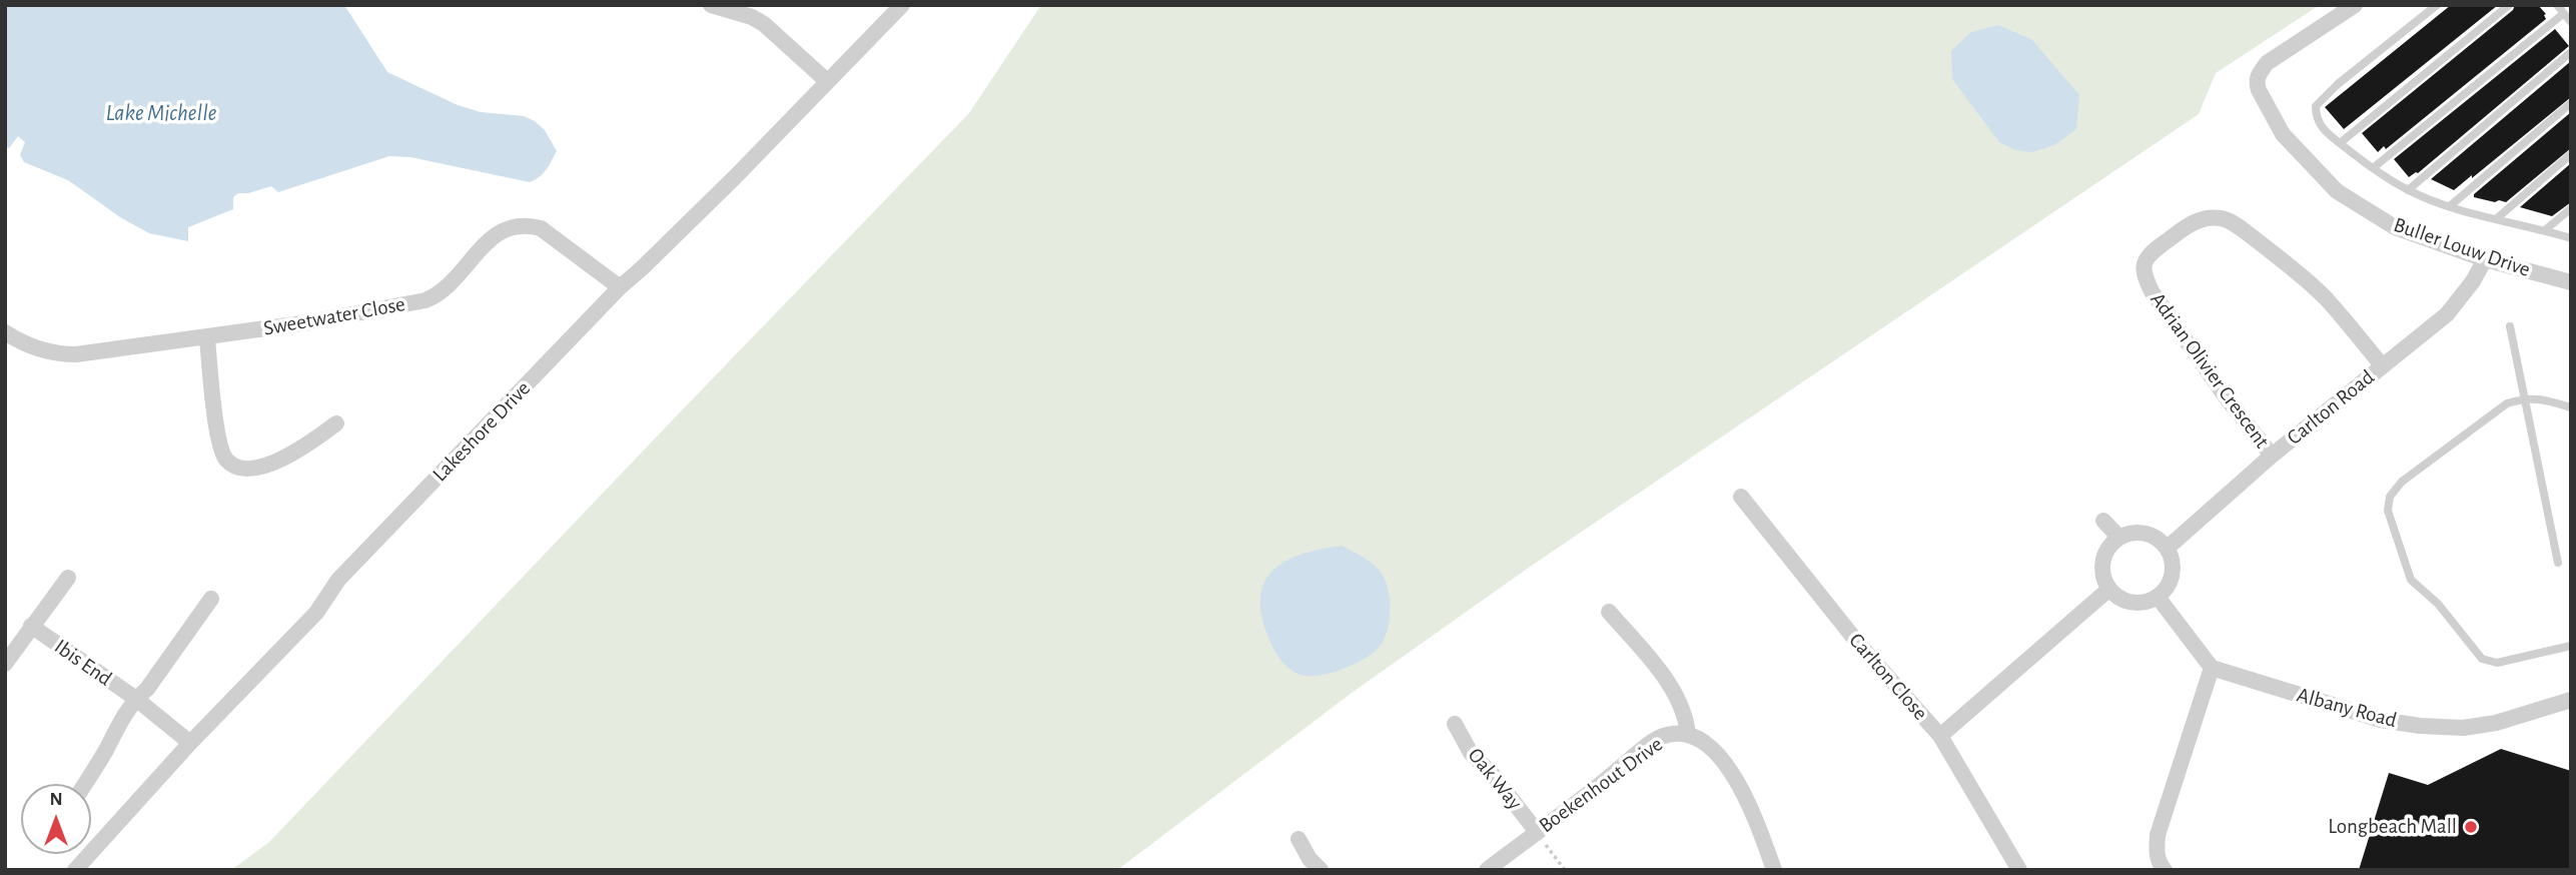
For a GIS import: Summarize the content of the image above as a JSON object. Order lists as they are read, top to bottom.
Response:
{
  "streets": {
    "street": [
      "Buller Louw Drive",
      "Sweetwater Close",
      "Adrian Olivier Crescent",
      "Carlton Road",
      "Lakeshore Drive",
      "Ibis End",
      "Carlton Close",
      "Albany Road",
      "Oak Way",
      "Boekenhout Drive"
    ]
  },
  "crossings": [
    ["Buller Louw Drive", "Carlton Road"],
    ["Sweetwater Close", "Lakeshore Drive"],
    ["Adrian Olivier Crescent", "Carlton Road"],
    ["Lakeshore Drive", "Ibis End"],
    ["Oak Way", "Boekenhout Drive"]
  ],
  "water": ["Lake Michelle"],
  "places": ["Longbeach Mall"],
  "north": "top"
}
